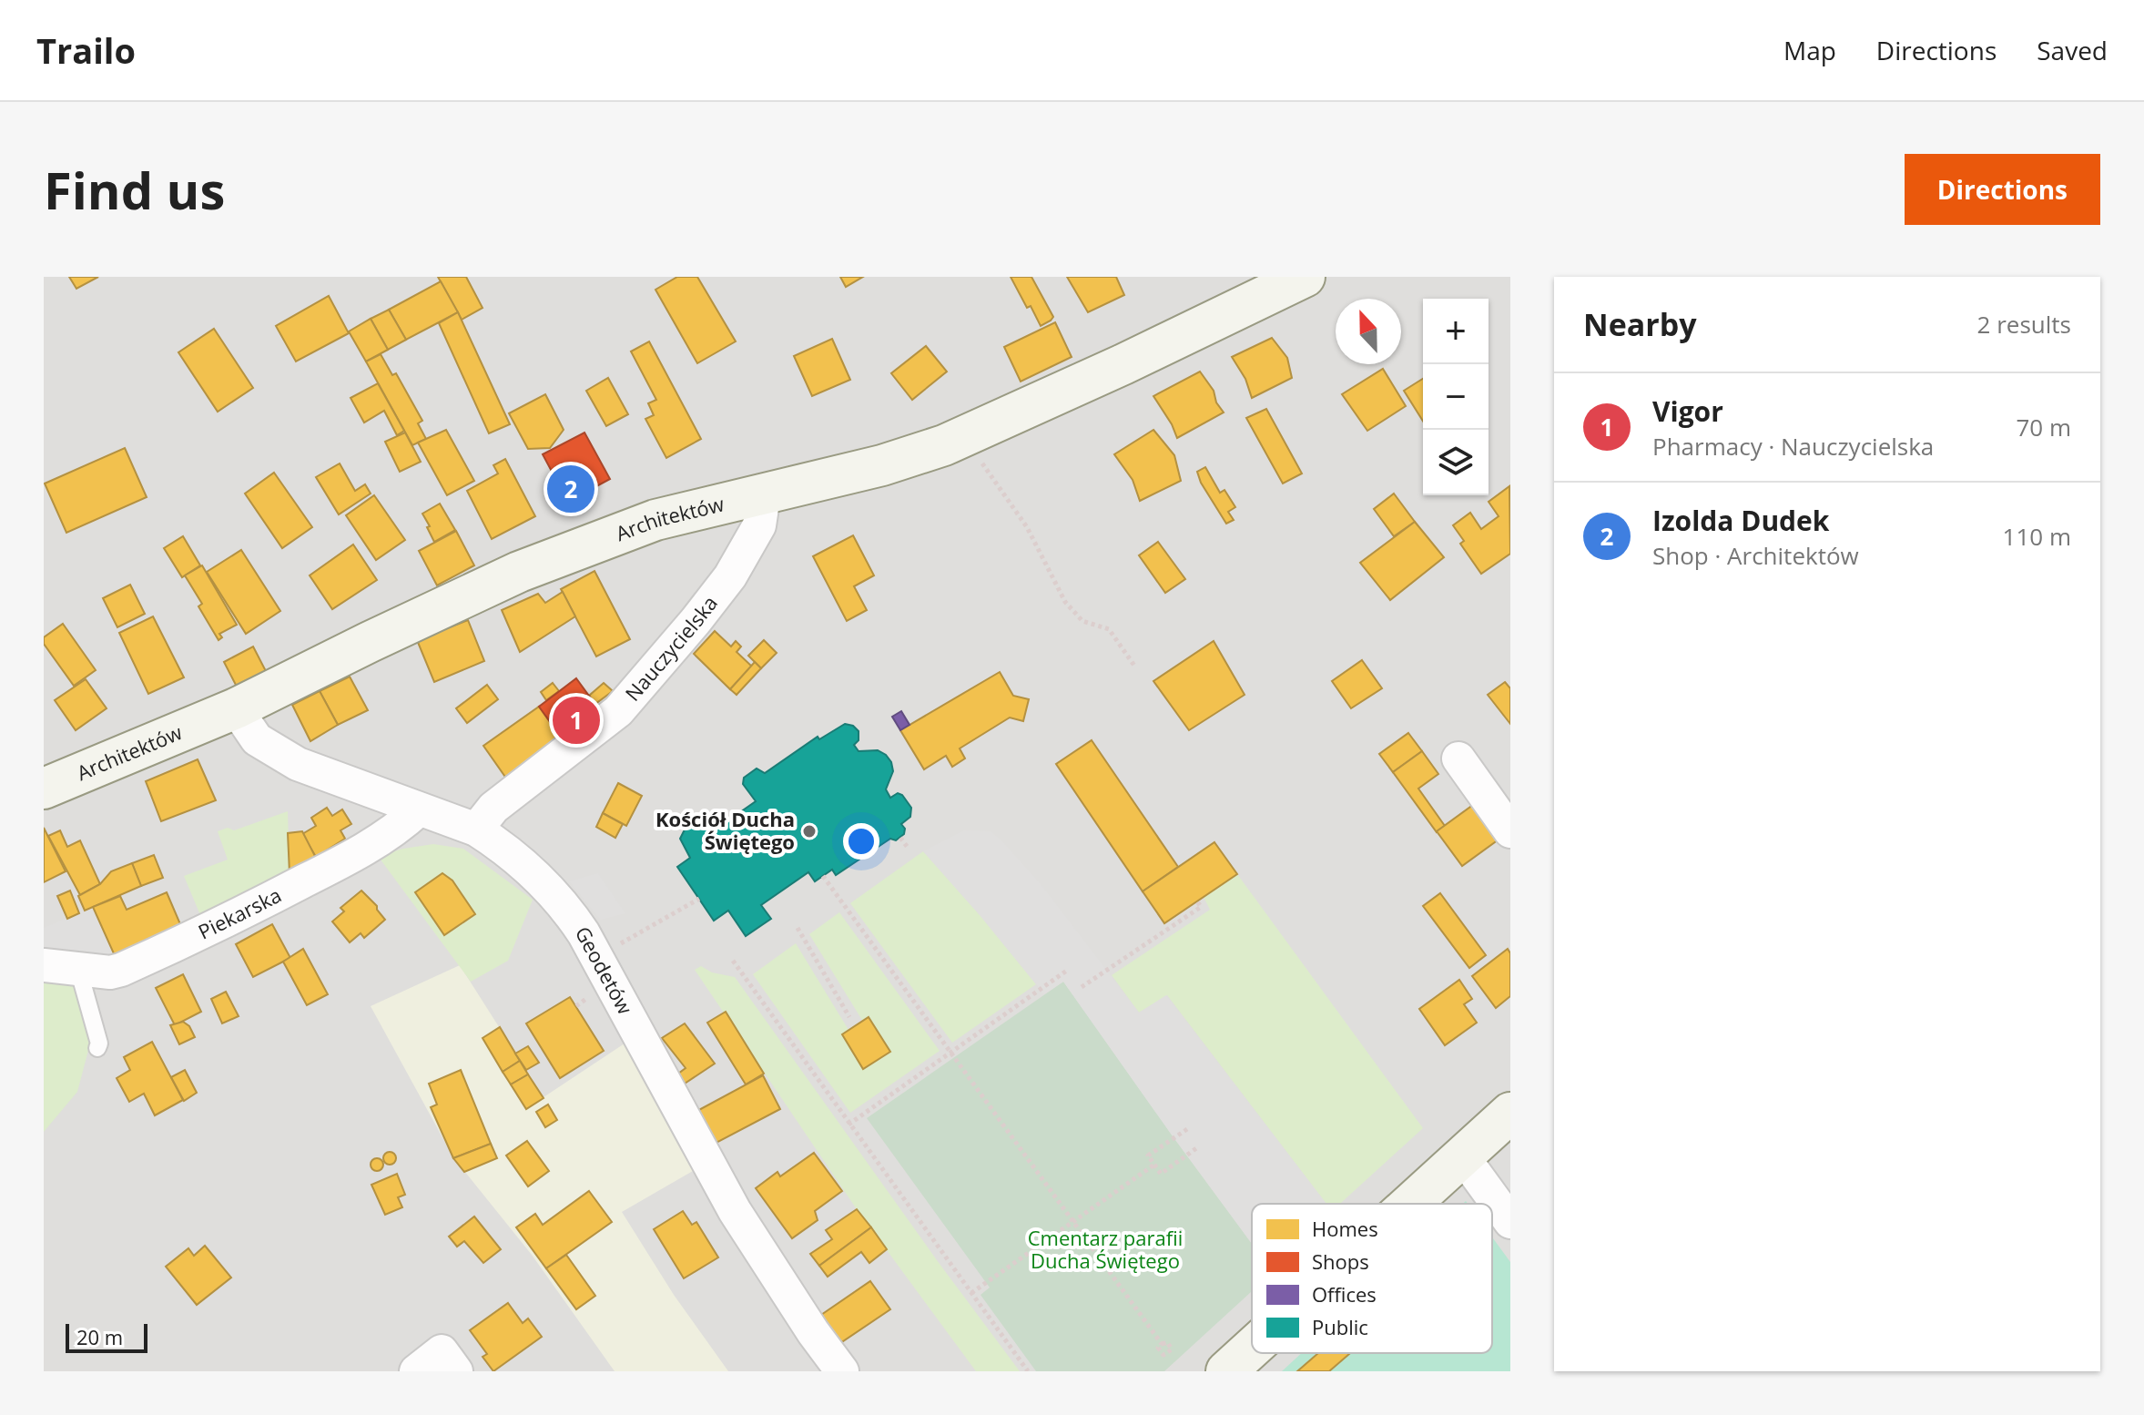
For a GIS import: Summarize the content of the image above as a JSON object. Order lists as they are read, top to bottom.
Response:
{
  "streets": {
    "street": [
      "Architektów",
      "Nauczycielska",
      "Piekarska",
      "Geodetów"
    ]
  },
  "crossings": [
    ["Architektów", "Nauczycielska"],
    ["Architektów", "Geodetów"],
    ["Nauczycielska", "Geodetów"],
    ["Piekarska", "Geodetów"]
  ],
  "parks": ["Cmentarz parafii Ducha Świętego"],
  "places": ["Kościół Ducha Świętego"],
  "legend": [
    "Homes",
    "Shops",
    "Offices",
    "Public"
  ],
  "scale_bar": "20 m",
  "north": "top",
  "page": {
    "header": "Trailo",
    "nav": ["Map", "Directions", "Saved"],
    "buttons": "Directions",
    "title": "Find us",
    "heading": ["Nearby", "2 results"],
    "map_buttons": ["+", "−"],
    "list": [
      {
        "mark": "1",
        "name": "Vigor",
        "note": "Pharmacy · Nauczycielska",
        "value": "70 m"
      },
      {
        "mark": "2",
        "name": "Izolda Dudek",
        "note": "Shop · Architektów",
        "value": "110 m"
      }
    ],
    "pins": ["2", "1"],
    "scale": "20 m"
  }
}
